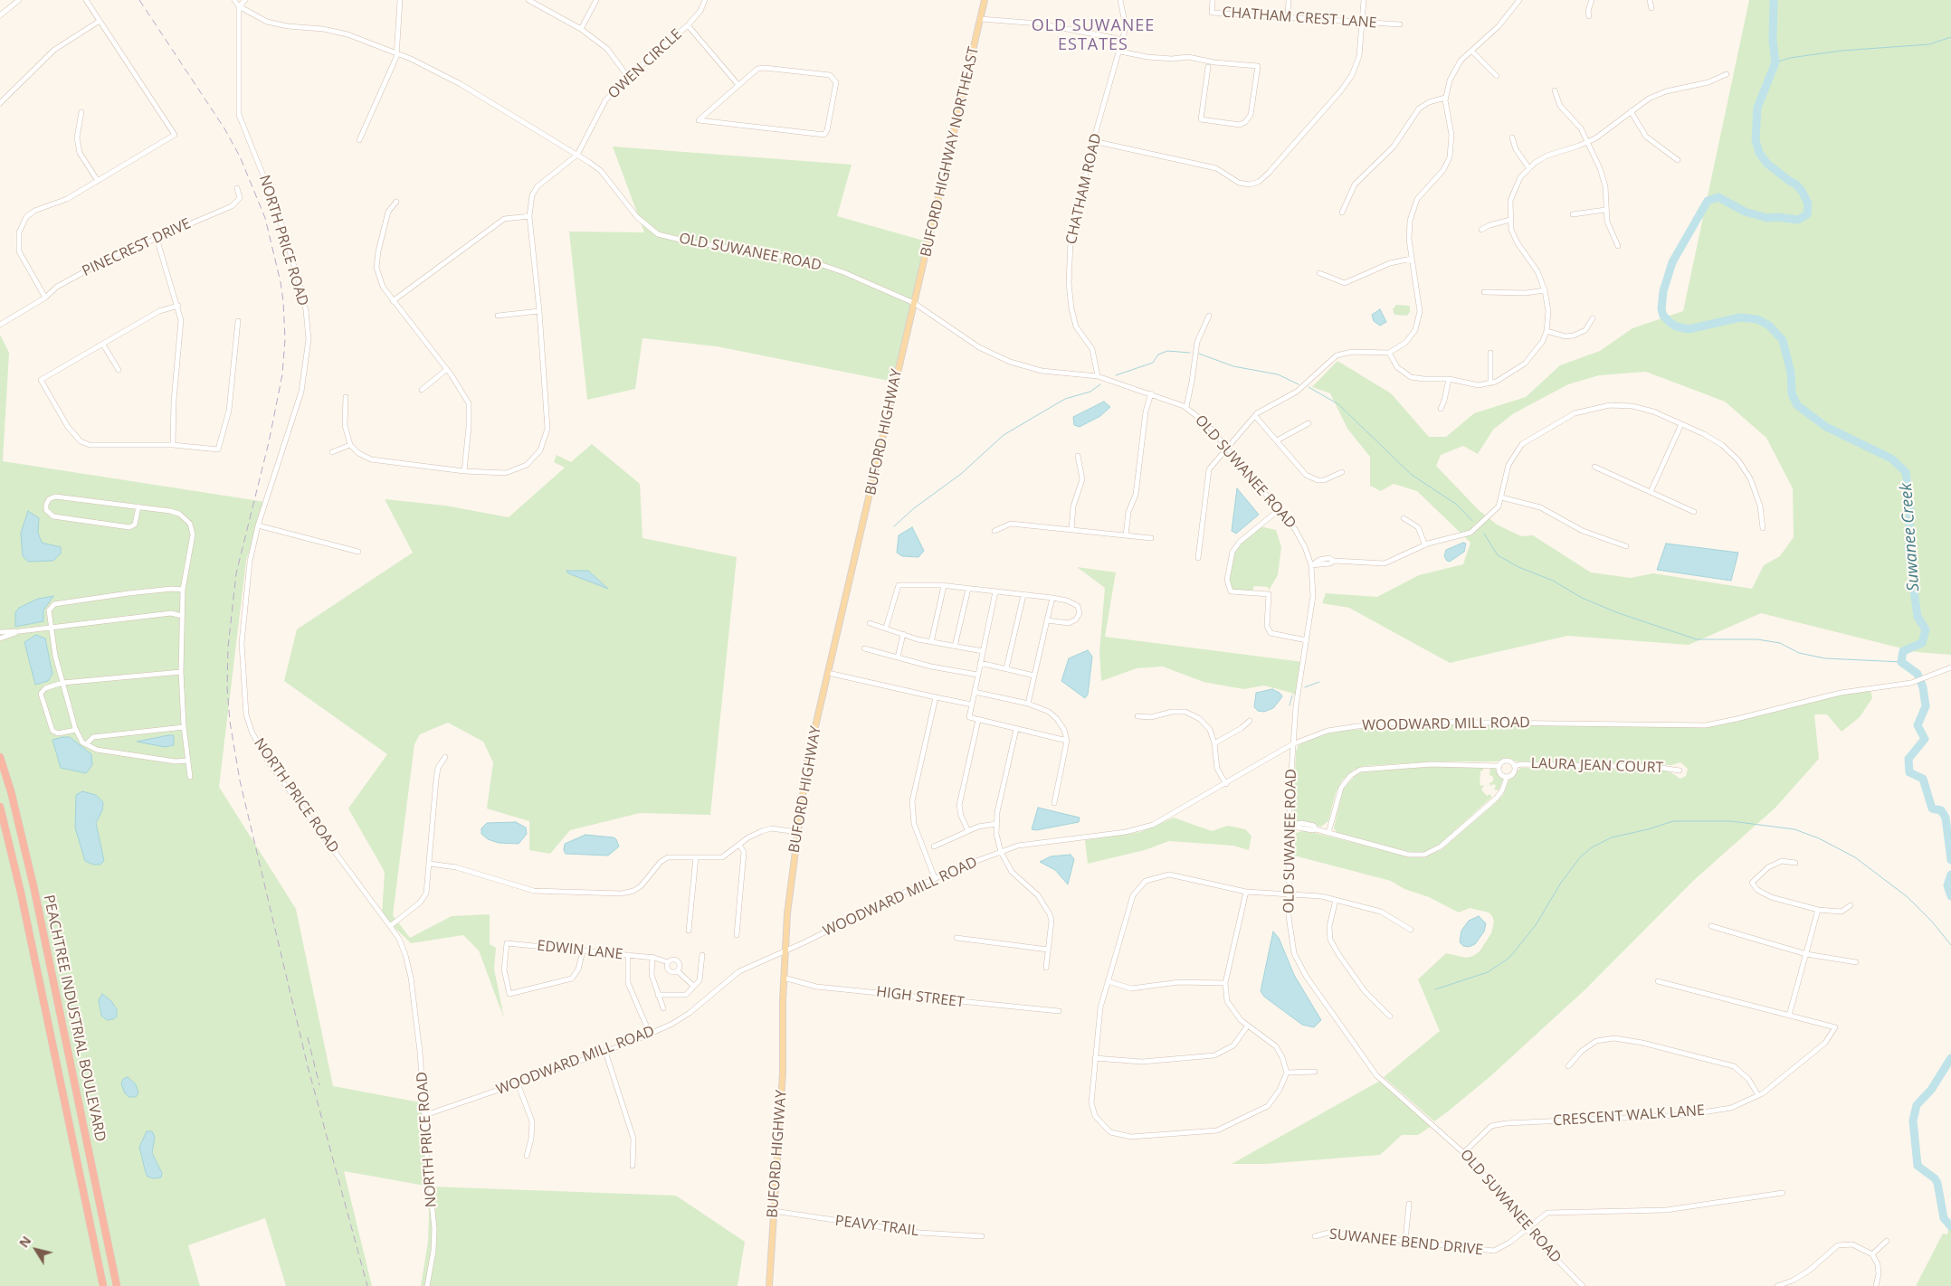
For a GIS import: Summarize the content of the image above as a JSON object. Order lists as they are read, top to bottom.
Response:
{
  "streets": {
    "highway": ["PEACHTREE INDUSTRIAL BOULEVARD"],
    "main road": ["BUFORD HIGHWAY NORTHEAST", "BUFORD HIGHWAY"],
    "street": [
      "CHATHAM CREST LANE",
      "OWEN CIRCLE",
      "CHATHAM ROAD",
      "NORTH PRICE ROAD",
      "PINECREST DRIVE",
      "OLD SUWANEE ROAD",
      "WOODWARD MILL ROAD",
      "LAURA JEAN COURT",
      "EDWIN LANE",
      "HIGH STREET",
      "CRESCENT WALK LANE",
      "PEAVY TRAIL",
      "SUWANEE BEND DRIVE"
    ]
  },
  "crossings": [
    ["OWEN CIRCLE", "OLD SUWANEE ROAD"],
    ["BUFORD HIGHWAY NORTHEAST", "OLD SUWANEE ROAD"],
    ["BUFORD HIGHWAY NORTHEAST", "BUFORD HIGHWAY"],
    ["CHATHAM ROAD", "OLD SUWANEE ROAD"],
    ["NORTH PRICE ROAD", "OLD SUWANEE ROAD"],
    ["NORTH PRICE ROAD", "WOODWARD MILL ROAD"],
    ["OLD SUWANEE ROAD", "BUFORD HIGHWAY"],
    ["OLD SUWANEE ROAD", "WOODWARD MILL ROAD"],
    ["OLD SUWANEE ROAD", "CRESCENT WALK LANE"],
    ["OLD SUWANEE ROAD", "SUWANEE BEND DRIVE"],
    ["BUFORD HIGHWAY", "WOODWARD MILL ROAD"],
    ["BUFORD HIGHWAY", "HIGH STREET"],
    ["BUFORD HIGHWAY", "PEAVY TRAIL"]
  ],
  "districts": ["OLD SUWANEE ESTATES"],
  "water": ["Suwanee Creek"],
  "north": "top left"
}
